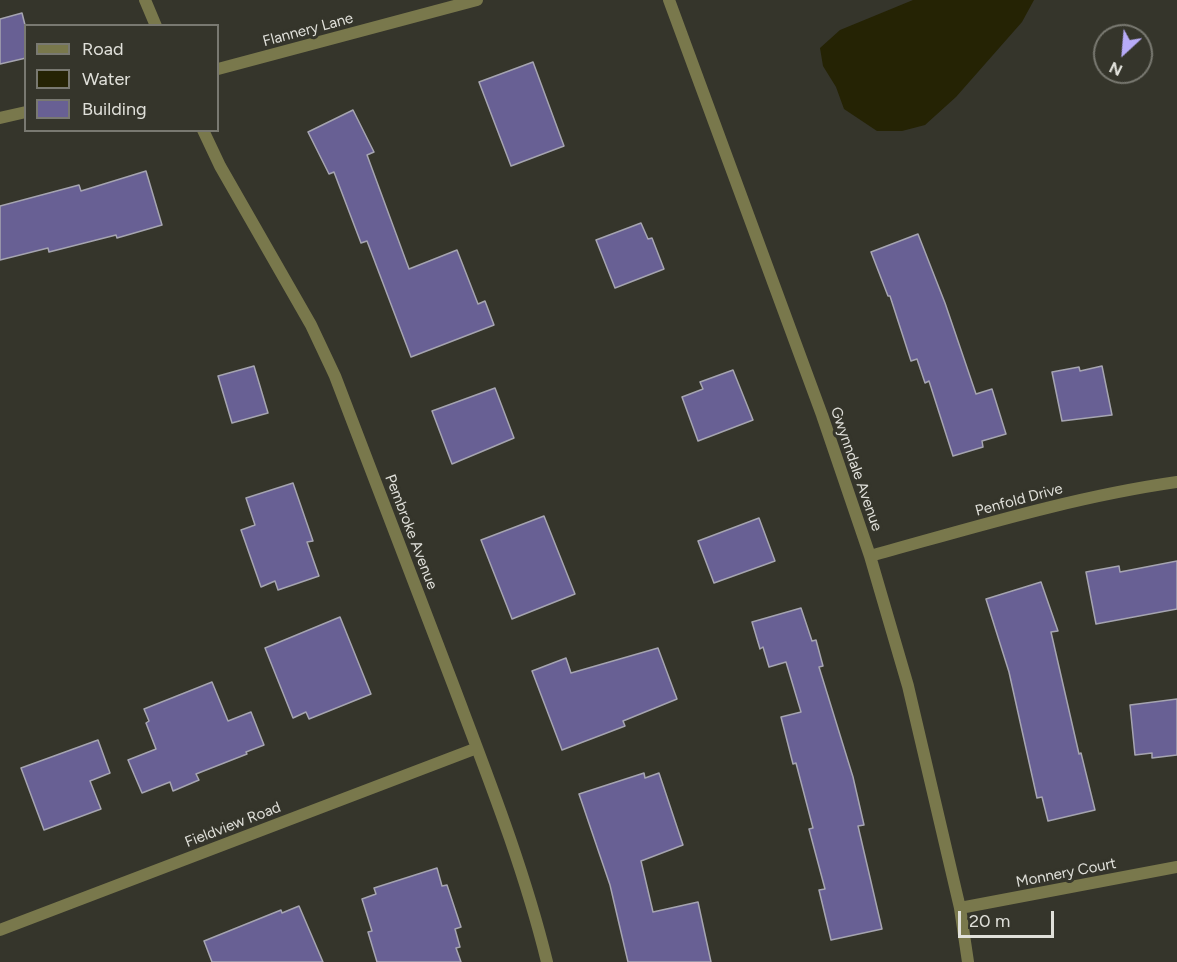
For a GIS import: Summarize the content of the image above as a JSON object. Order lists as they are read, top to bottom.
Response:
{
  "streets": {
    "street": [
      "Flannery Lane",
      "Gwynndale Avenue",
      "Penfold Drive",
      "Pembroke Avenue",
      "Fieldview Road",
      "Monnery Court"
    ]
  },
  "crossings": [
    ["Gwynndale Avenue", "Penfold Drive"],
    ["Gwynndale Avenue", "Monnery Court"],
    ["Pembroke Avenue", "Fieldview Road"]
  ],
  "legend": ["Road", "Water", "Building"],
  "scale_bar": "20 m",
  "north": "bottom left"
}
